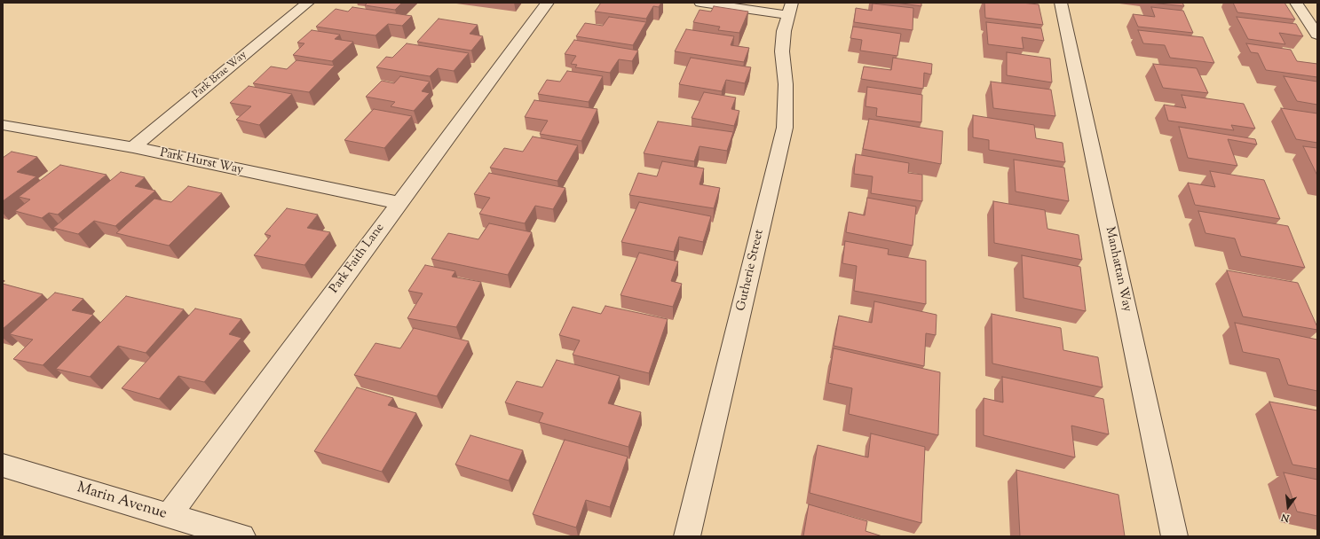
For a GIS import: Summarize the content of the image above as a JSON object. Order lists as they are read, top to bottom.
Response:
{
  "streets": {
    "street": [
      "Park Brae Way",
      "Park Hurst Way",
      "Park Faith Lane",
      "Manhattan Way",
      "Gutherie Street",
      "Marin Avenue"
    ]
  },
  "crossings": [
    ["Park Brae Way", "Park Hurst Way"],
    ["Park Hurst Way", "Park Faith Lane"],
    ["Park Faith Lane", "Marin Avenue"]
  ],
  "north": "bottom"
}
